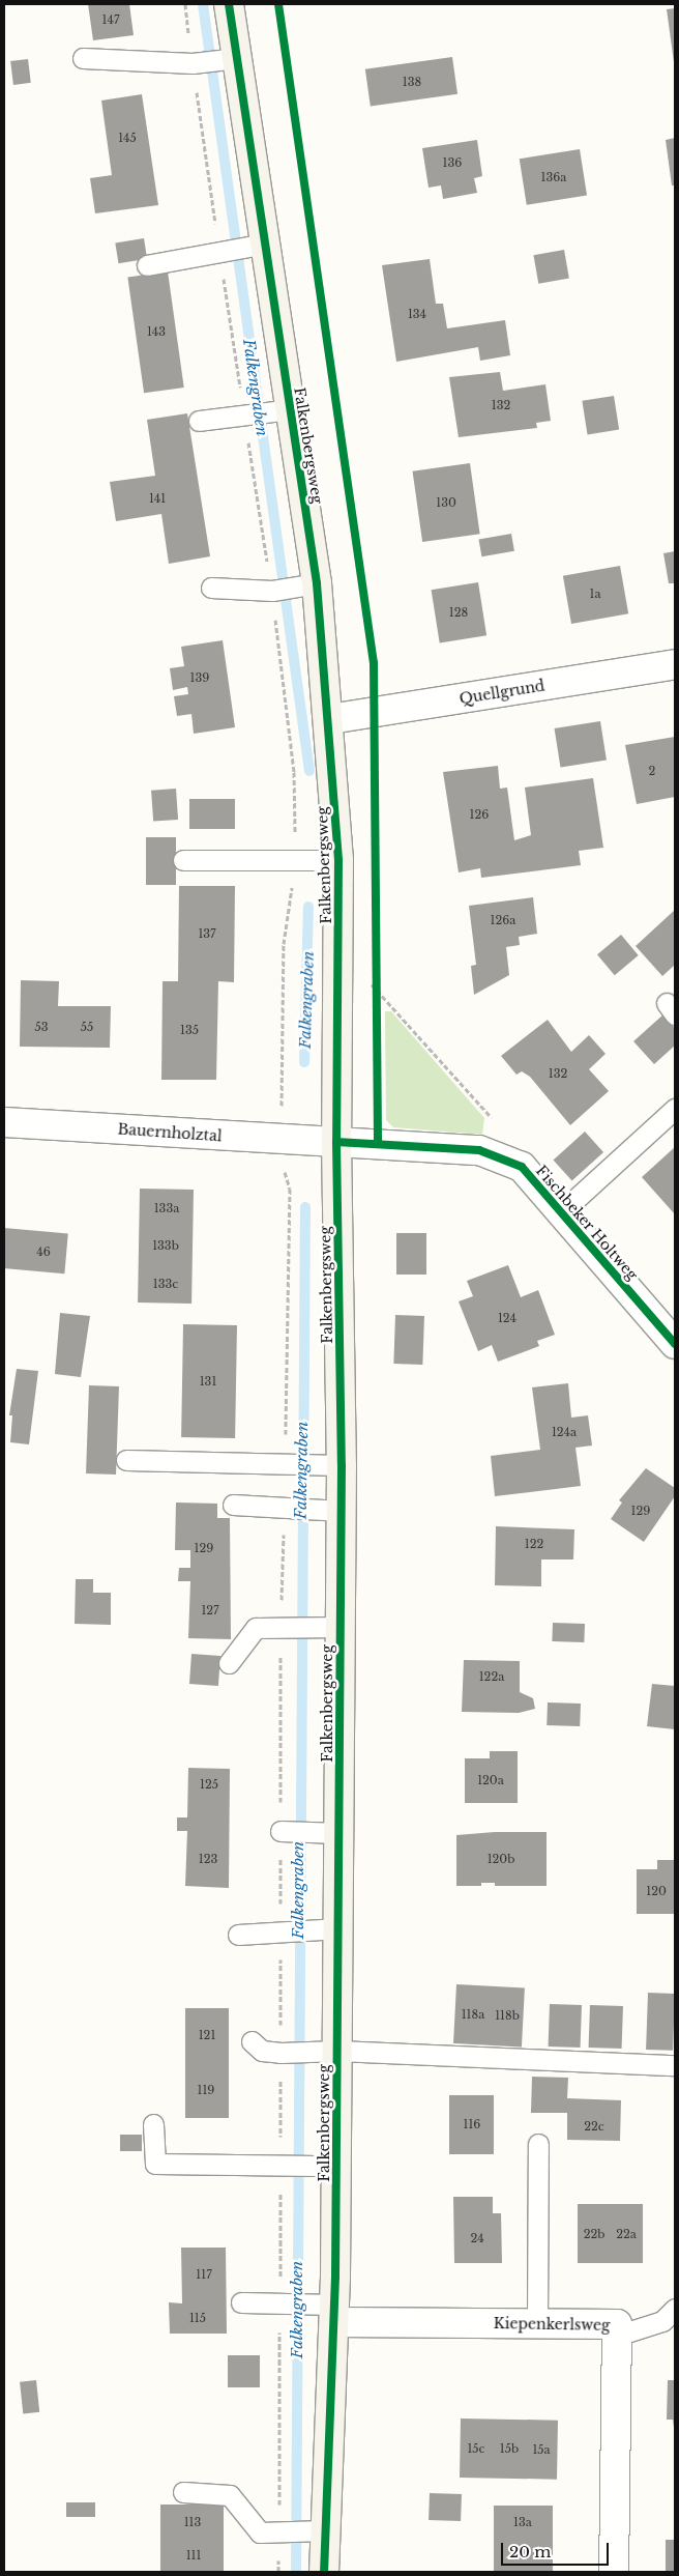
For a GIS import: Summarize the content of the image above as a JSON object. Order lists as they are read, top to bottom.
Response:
{
  "streets": {
    "street": [
      "Falkenbergsweg",
      "Quellgrund",
      "Bauernholztal",
      "Fischbeker Holtweg",
      "Kiepenkerlsweg"
    ]
  },
  "crossings": [
    ["Falkenbergsweg", "Quellgrund"],
    ["Falkenbergsweg", "Bauernholztal"],
    ["Falkenbergsweg", "Fischbeker Holtweg"],
    ["Falkenbergsweg", "Kiepenkerlsweg"],
    ["Bauernholztal", "Fischbeker Holtweg"]
  ],
  "water": ["Falkengraben"],
  "house_numbers": [
    "147",
    "138",
    "145",
    "136",
    "136a",
    "134",
    "143",
    "132",
    "141",
    "130",
    "1a",
    "128",
    "139",
    "2",
    "126",
    "126a",
    "137",
    "53",
    "55",
    "135",
    "132",
    "133a",
    "133b",
    "46",
    "133c",
    "124",
    "131",
    "124a",
    "129",
    "122",
    "129",
    "127",
    "122a",
    "120a",
    "125",
    "123",
    "120b",
    "120",
    "118a",
    "118b",
    "121",
    "119",
    "116",
    "22c",
    "22b",
    "22a",
    "24",
    "117",
    "115",
    "15c",
    "15b",
    "15a",
    "113",
    "13a",
    "111"
  ],
  "scale_bar": "20 m"
}
